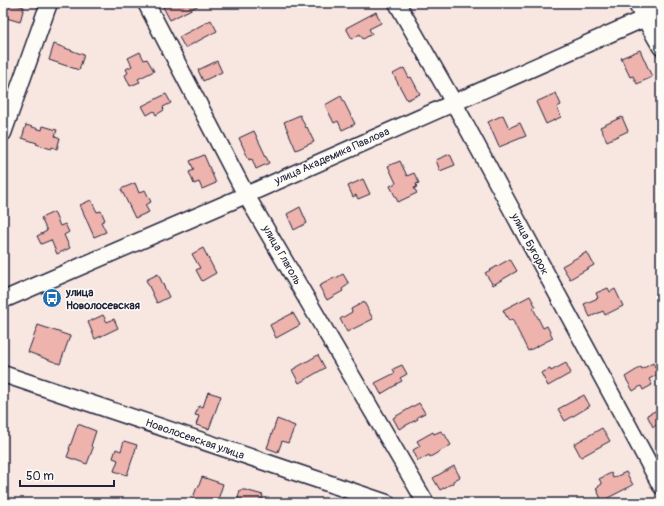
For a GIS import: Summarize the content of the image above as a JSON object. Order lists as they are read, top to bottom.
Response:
{
  "streets": {
    "street": [
      "улица Академика Павлова",
      "улица Бугорок",
      "улица Глаголь",
      "Новолосевская улица"
    ]
  },
  "crossings": [
    ["улица Академика Павлова", "улица Бугорок"],
    ["улица Академика Павлова", "улица Глаголь"]
  ],
  "places": {
    "bus stop": ["улица Новолосевская"]
  },
  "scale_bar": "50 m"
}
